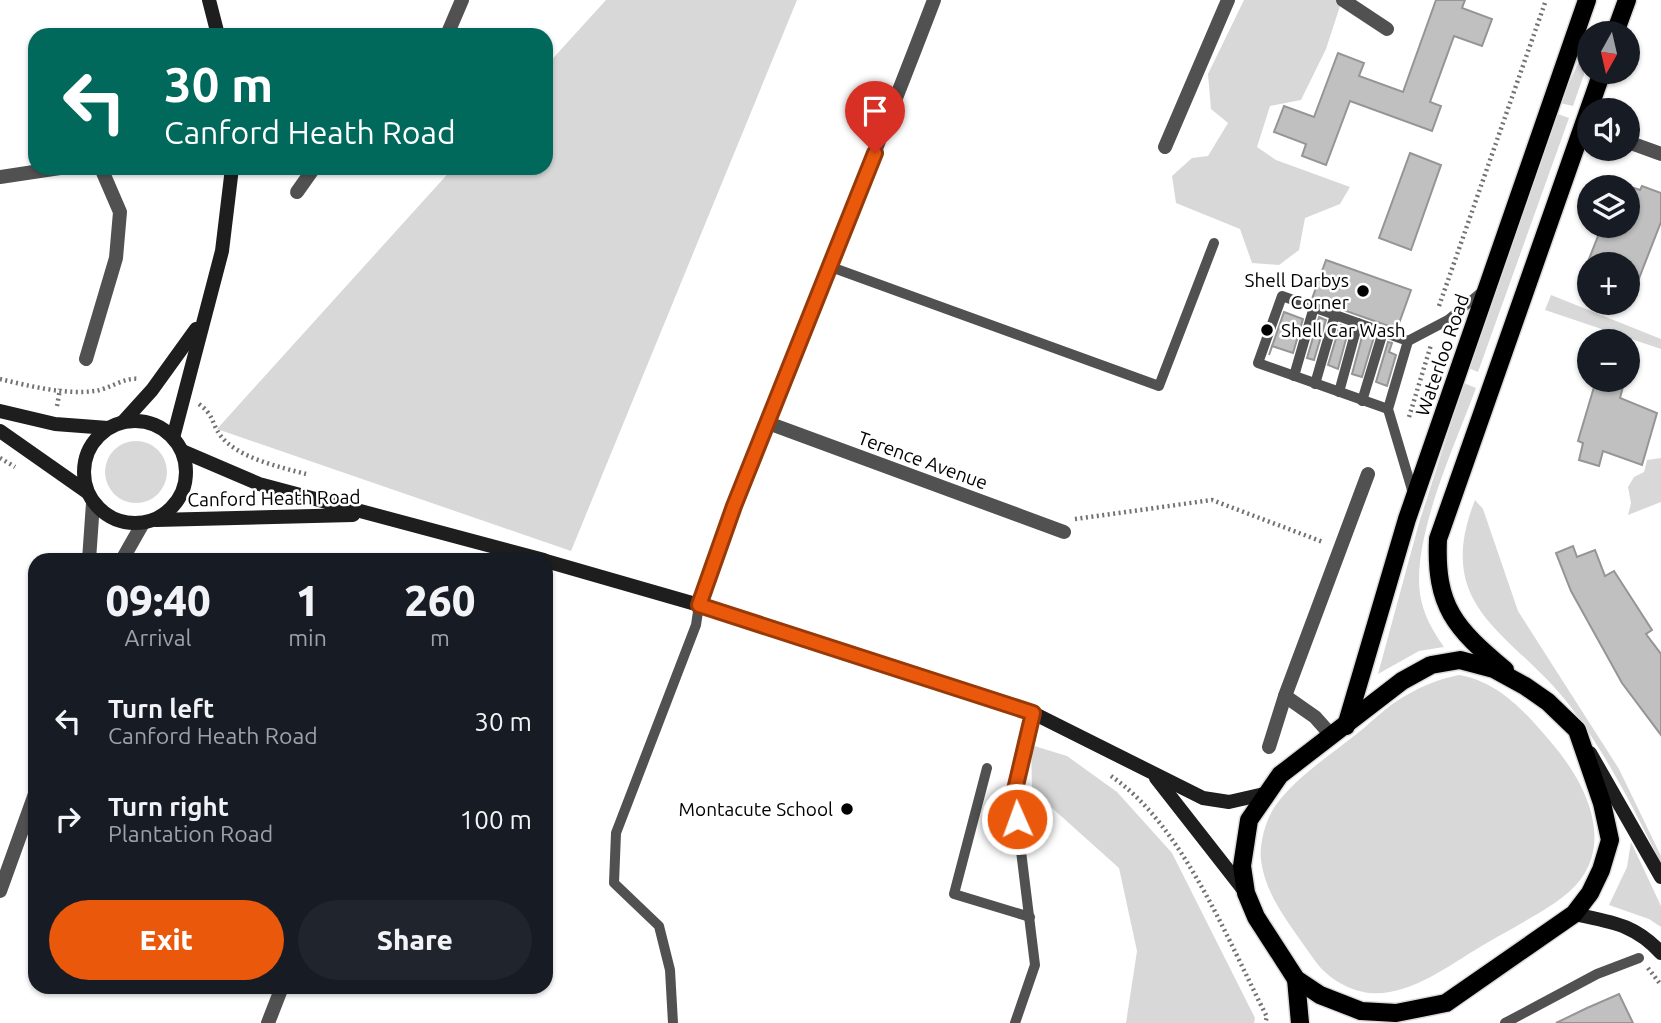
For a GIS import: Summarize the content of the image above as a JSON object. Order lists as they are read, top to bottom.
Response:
{
  "streets": {
    "main road": ["Waterloo Road", "Canford Heath Road"],
    "street": ["Terence Avenue"]
  },
  "places": ["Shell Darbys Corner", "Shell Car Wash", "Montacute School"],
  "north": "bottom",
  "page": {
    "map_buttons": ["+", "−"],
    "turn": ["30 m", "Canford Heath Road"],
    "eta": [
      "09:40",
      "Arrival",
      "1",
      "min",
      "260",
      "m"
    ],
    "list": [
      {
        "name": "Turn left",
        "note": "Canford Heath Road",
        "value": "30 m"
      },
      {
        "name": "Turn right",
        "note": "Plantation Road",
        "value": "100 m"
      }
    ],
    "buttons": ["Exit", "Share"]
  }
}
